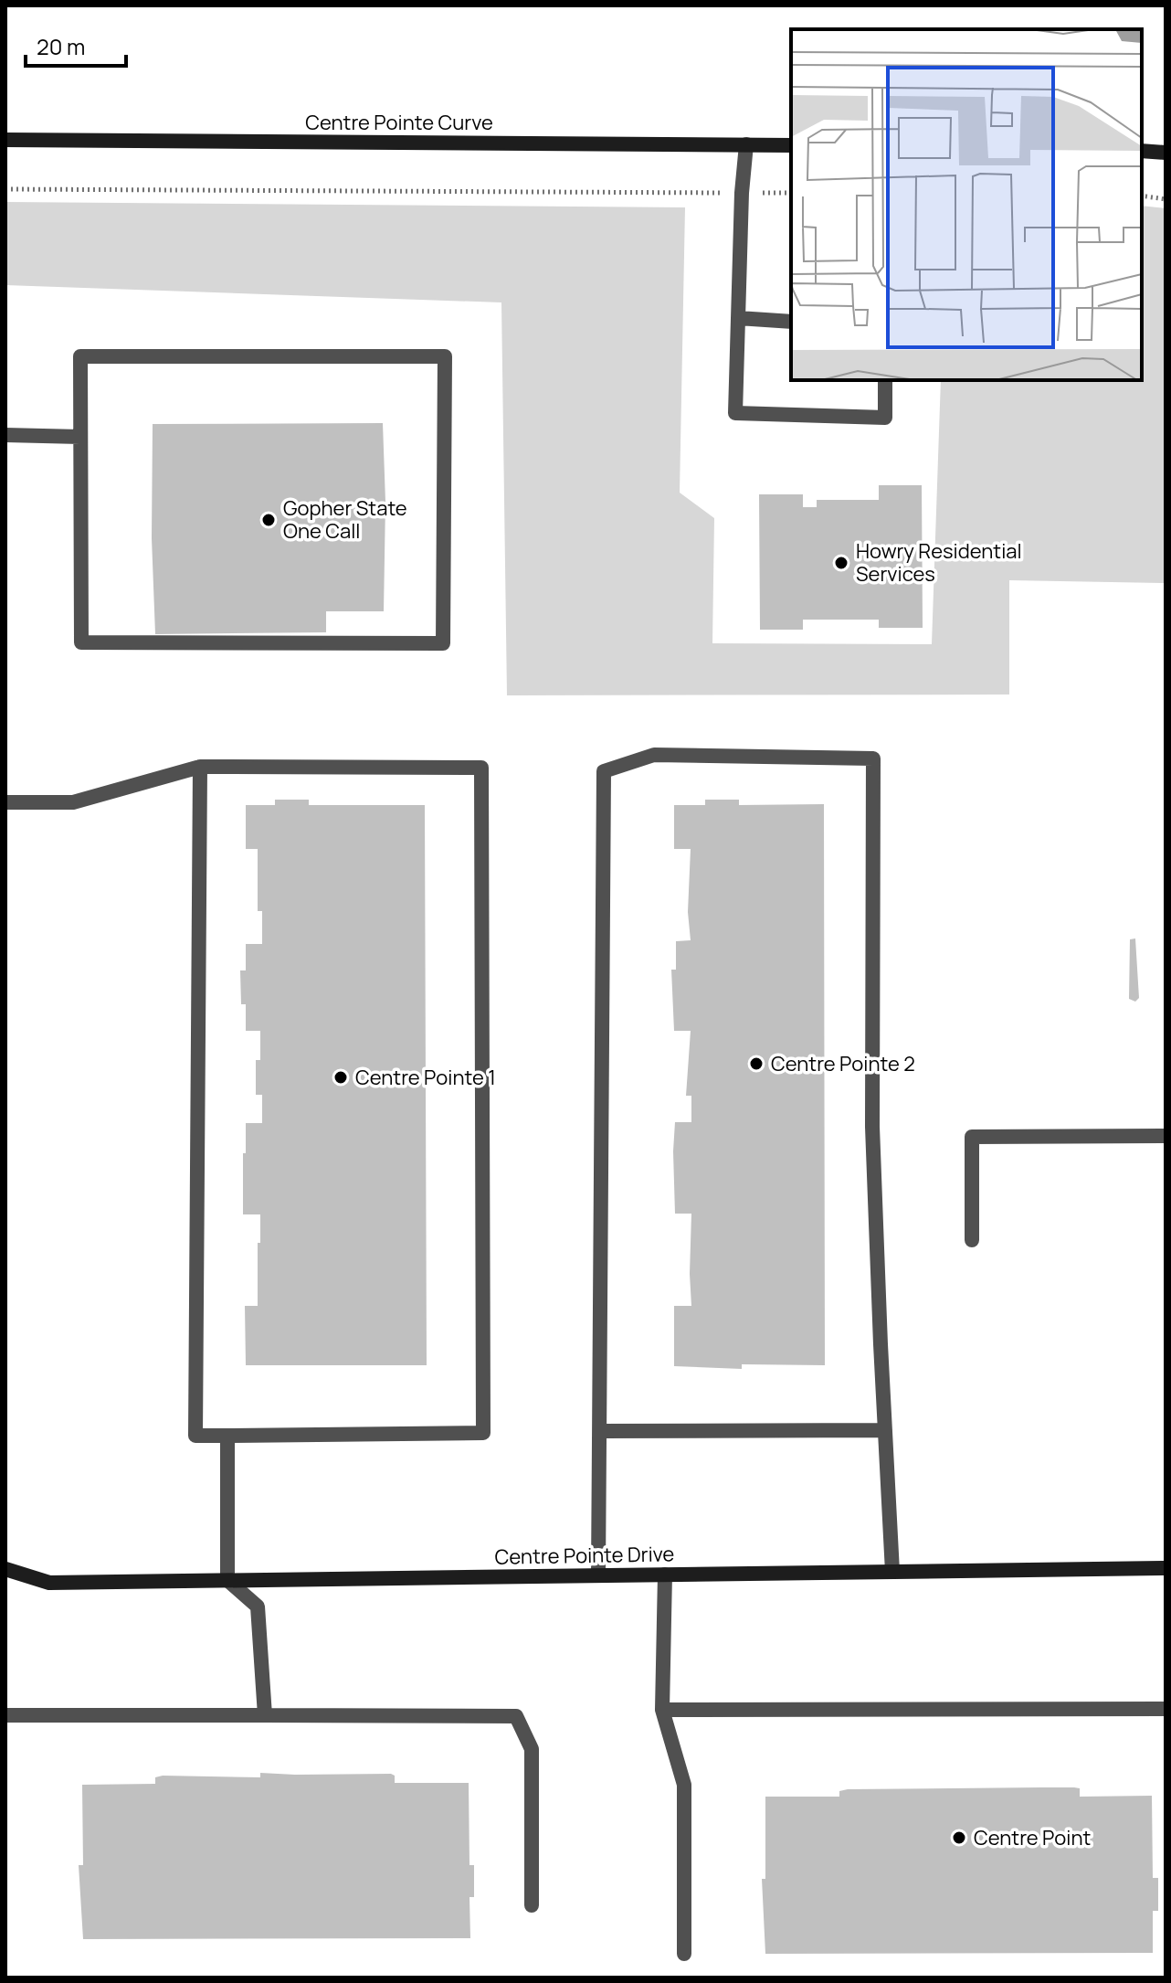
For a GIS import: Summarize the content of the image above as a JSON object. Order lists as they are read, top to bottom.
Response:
{
  "streets": {
    "street": ["Centre Pointe Curve", "Centre Pointe Drive"]
  },
  "places": [
    "Gopher State One Call",
    "Howry Residential Services",
    "Centre Pointe 2",
    "Centre Pointe 1",
    "Centre Point"
  ],
  "scale_bar": "20 m"
}
